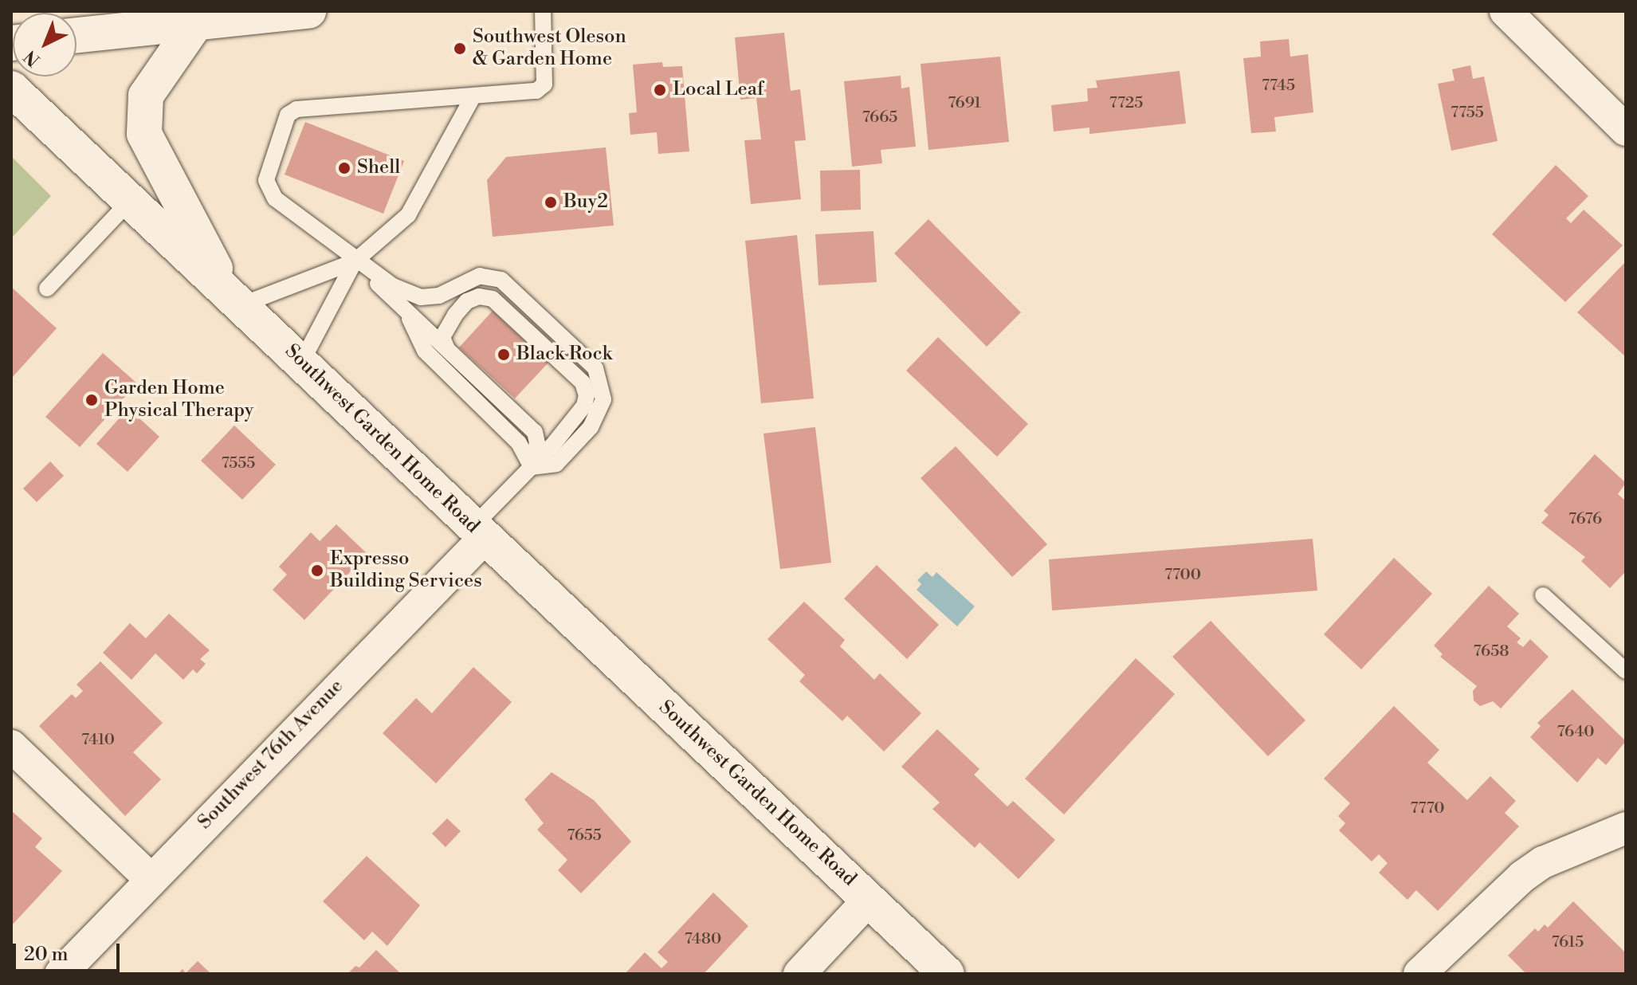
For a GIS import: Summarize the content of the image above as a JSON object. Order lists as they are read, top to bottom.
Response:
{
  "streets": {
    "main road": ["Southwest Garden Home Road"],
    "street": ["Southwest 76th Avenue"]
  },
  "crossings": [
    ["Southwest Garden Home Road", "Southwest 76th Avenue"]
  ],
  "places": [
    "Southwest Oleson & Garden Home",
    "Local Leaf",
    "Shell",
    "Buy2",
    "Black Rock",
    "Garden Home Physical Therapy",
    "Expresso Building Services"
  ],
  "house_numbers": [
    "7745",
    "7691",
    "7725",
    "7755",
    "7665",
    "7555",
    "7676",
    "7700",
    "7658",
    "7640",
    "7410",
    "7770",
    "7655",
    "7480",
    "7615"
  ],
  "scale_bar": "20 m",
  "north": "bottom left"
}
